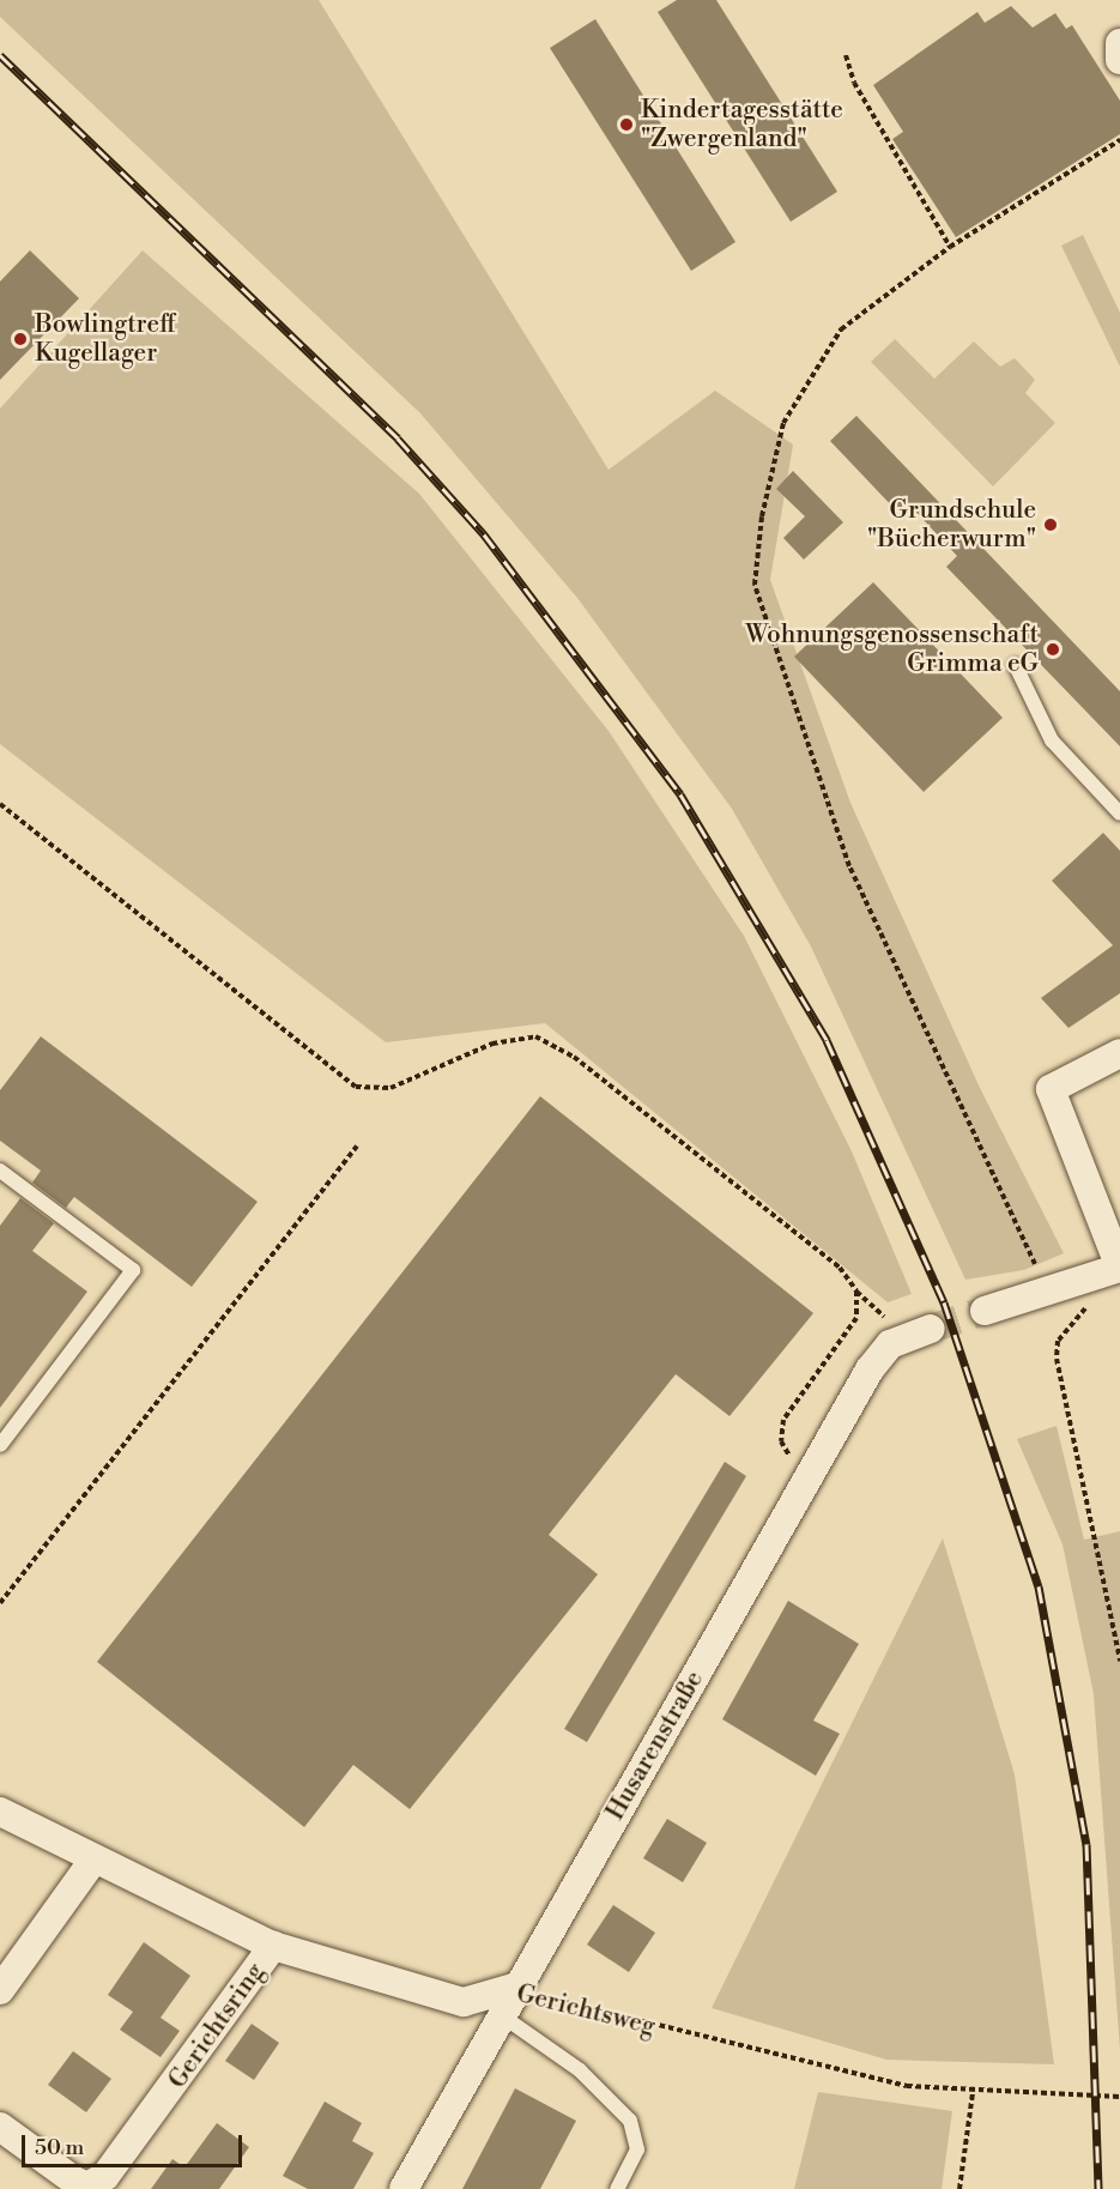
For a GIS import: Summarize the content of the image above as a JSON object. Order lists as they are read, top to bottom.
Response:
{
  "streets": {
    "street": ["Husarenstraße", "Gerichtsweg", "Gerichtsring"]
  },
  "crossings": [
    ["Husarenstraße", "Gerichtsweg"],
    ["Gerichtsweg", "Gerichtsring"]
  ],
  "places": [
    "Kindertagesstätte \"Zwergenland\"",
    "Bowlingtreff Kugellager",
    "Grundschule \"Bücherwurm\"",
    "Wohnungsgenossenschaft Grimma eG"
  ],
  "scale_bar": "50 m"
}
